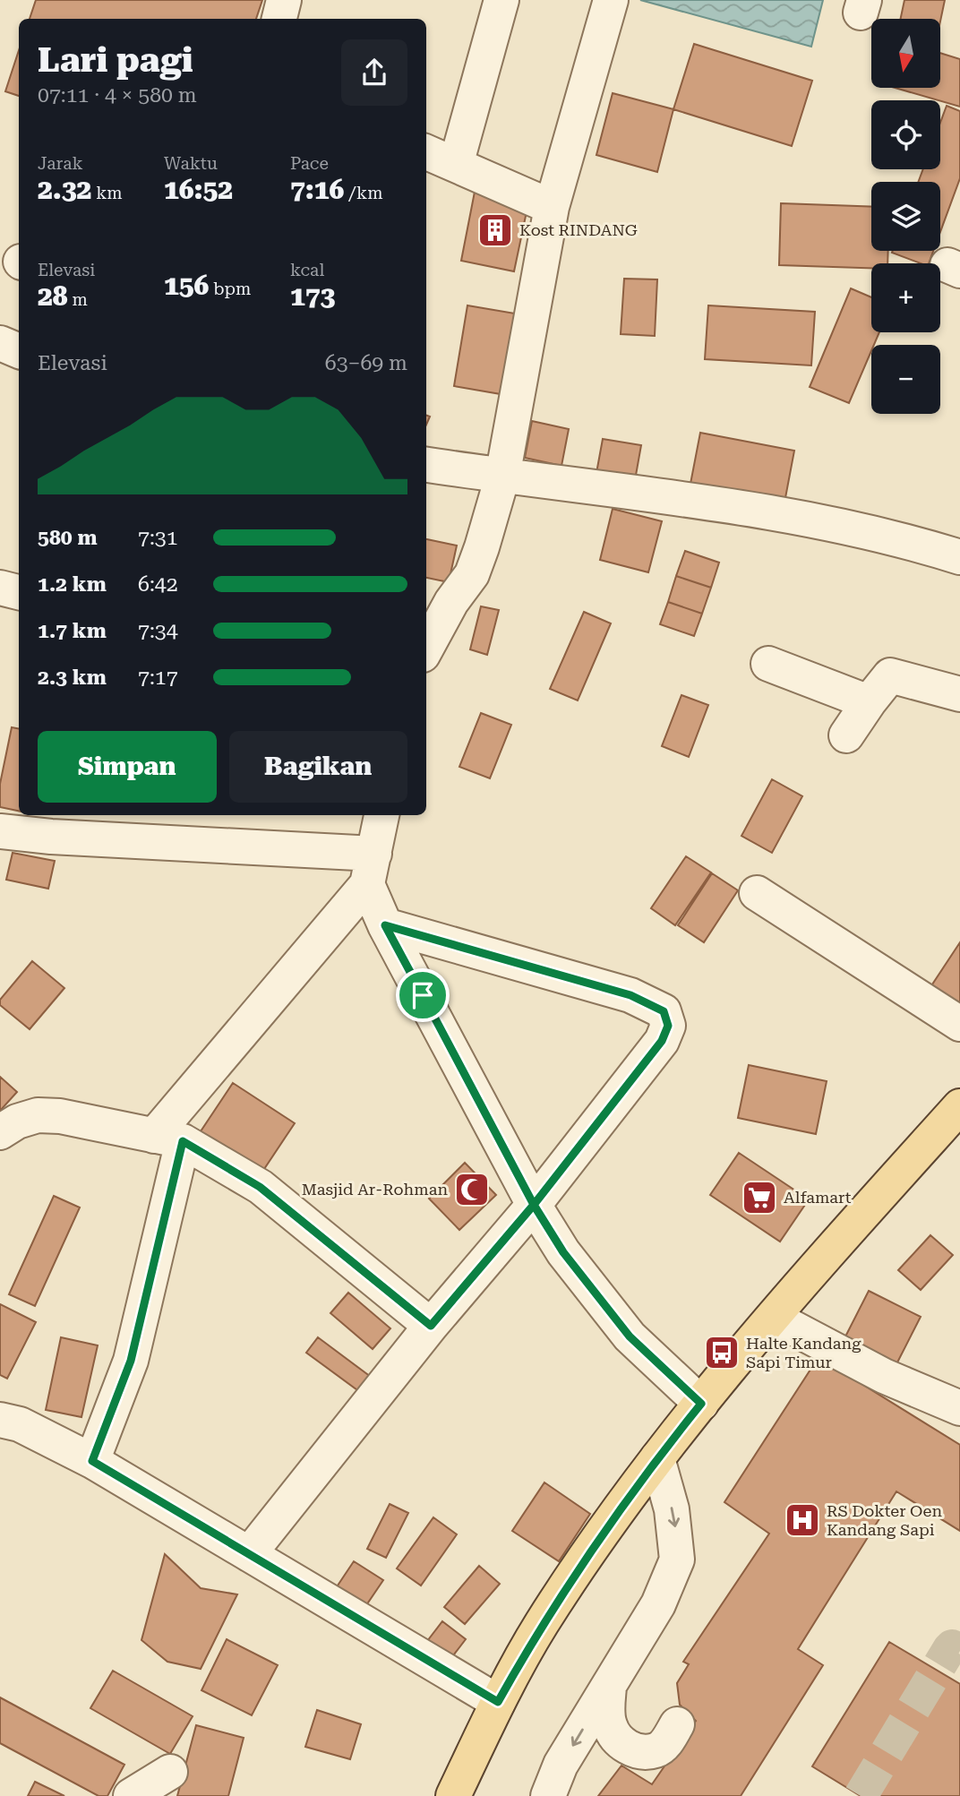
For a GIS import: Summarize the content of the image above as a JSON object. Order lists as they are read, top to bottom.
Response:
{
  "places": {
    "building": ["Kost RINDANG"],
    "mosque": ["Masjid Ar-Rohman"],
    "supermarket": ["Alfamart"],
    "bus stop": ["Halte Kandang Sapi Timur"],
    "hospital": ["RS Dokter Oen Kandang Sapi"]
  },
  "north": "bottom",
  "page": {
    "map_buttons": ["+", "−"],
    "heading": ["Lari pagi", "07:11 · 4 × 580 m"],
    "stats": [
      ["Jarak", "2.32 km"],
      ["Waktu", "16:52"],
      ["Pace", "7:16 /km"],
      ["Elevasi", "28 m"],
      ["156 bpm"],
      ["kcal", "173"]
    ],
    "chart": ["Elevasi", "63–69 m"],
    "list": [
      {
        "name": "580 m",
        "note": "7:31"
      },
      {
        "name": "1.2 km",
        "note": "6:42"
      },
      {
        "name": "1.7 km",
        "note": "7:34"
      },
      {
        "name": "2.3 km",
        "note": "7:17"
      }
    ],
    "buttons": ["Simpan", "Bagikan"]
  }
}
